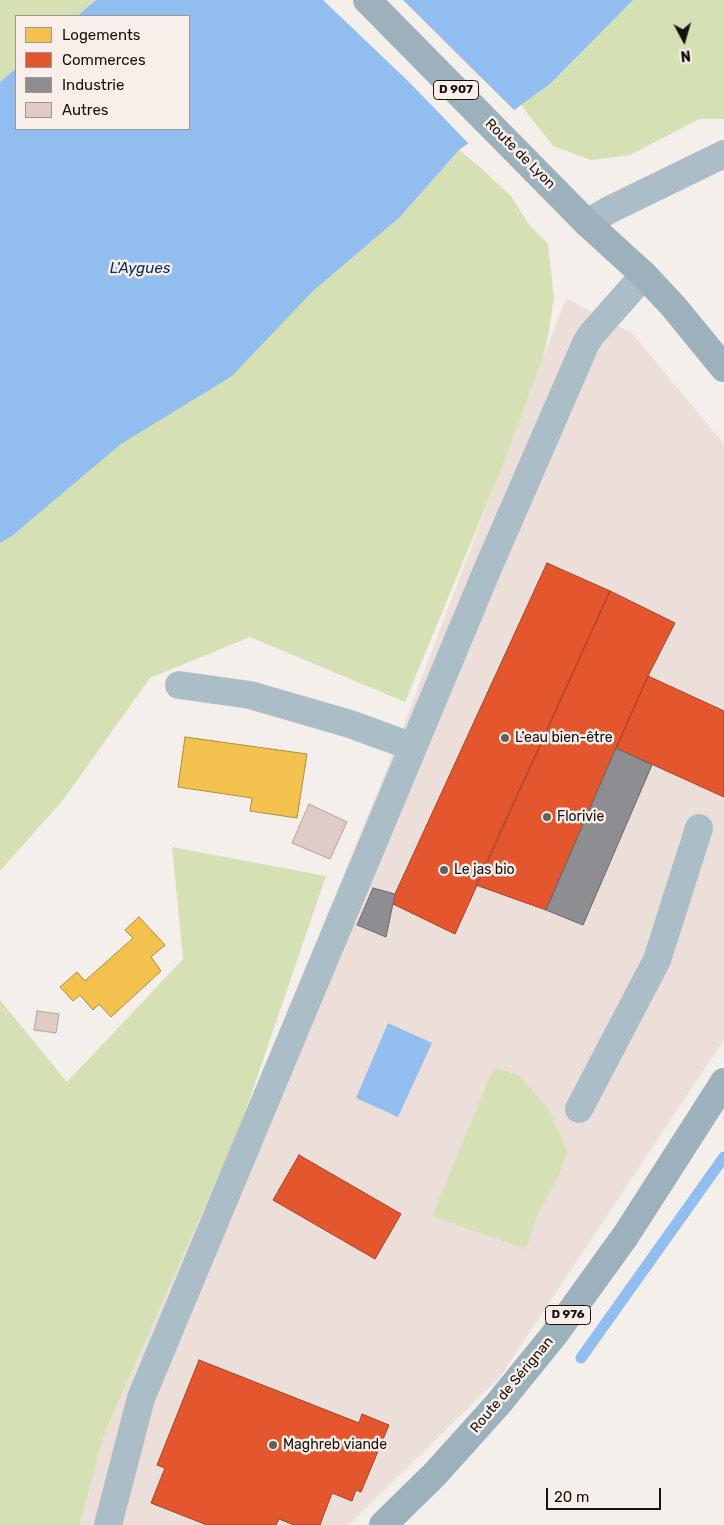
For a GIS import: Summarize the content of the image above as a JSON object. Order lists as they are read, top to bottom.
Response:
{
  "streets": {
    "main road": [
      "D 907",
      "Route de Lyon",
      "D 976",
      "Route de Sérignan"
    ]
  },
  "water": ["L'Aygues"],
  "places": [
    "L'eau bien-être",
    "Florivie",
    "Le jas bio",
    "Maghreb viande"
  ],
  "legend": [
    "Logements",
    "Commerces",
    "Industrie",
    "Autres"
  ],
  "scale_bar": "20 m",
  "north": "bottom"
}
